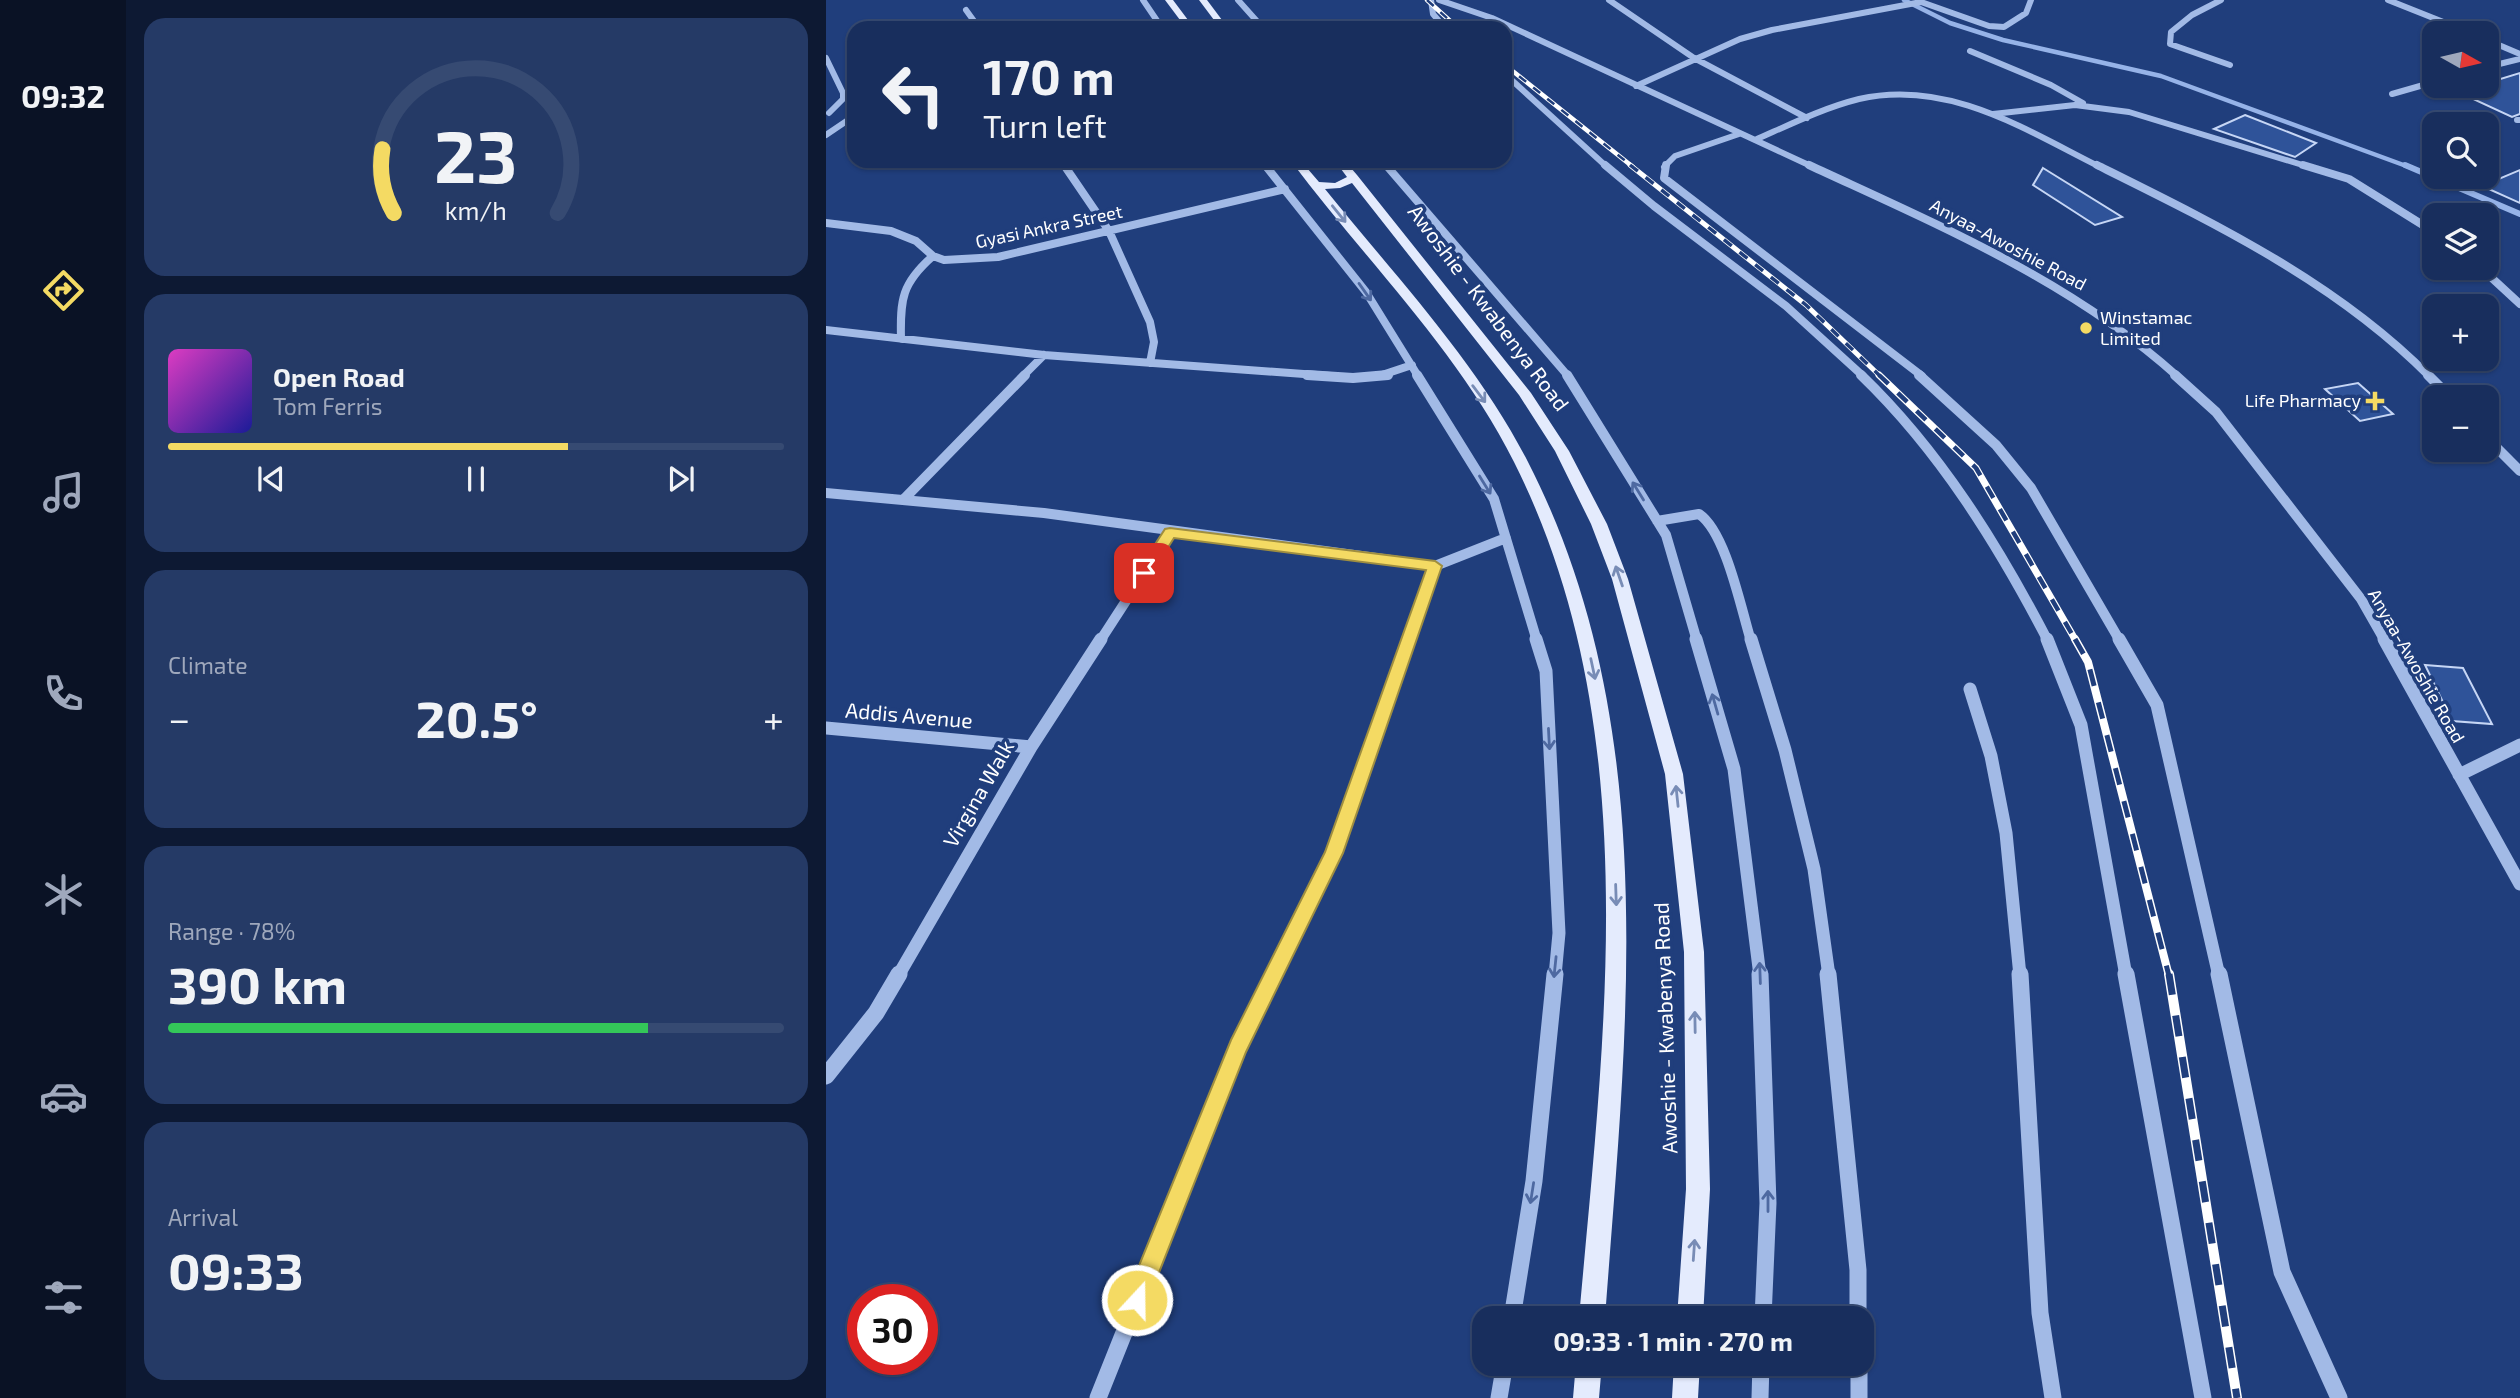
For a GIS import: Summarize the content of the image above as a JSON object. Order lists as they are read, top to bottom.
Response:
{
  "streets": {
    "main road": ["Awoshie - Kwabenya Road"],
    "street": [
      "Gyasi Ankra Street",
      "Anyaa-Awoshie Road",
      "Addis Avenue",
      "Virgina Walk"
    ]
  },
  "crossings": [
    ["Addis Avenue", "Virgina Walk"]
  ],
  "places": {
    "other": ["Winstamac Limited"],
    "health": ["Life Pharmacy"]
  },
  "north": "right",
  "page": {
    "tabs": "09:32",
    "map_buttons": ["+", "−"],
    "turn": ["170 m", "Turn left"],
    "song": ["Open Road", "Tom Ferris"],
    "tile": [
      "Climate",
      ["Range · 78%", "390 km"],
      ["Arrival", "09:33"]
    ],
    "heat": ["−", "20.5°", "+"],
    "limit": "30",
    "trip": "09:33 · 1 min · 270 m",
    "gauge": ["23", "km/h"]
  }
}
